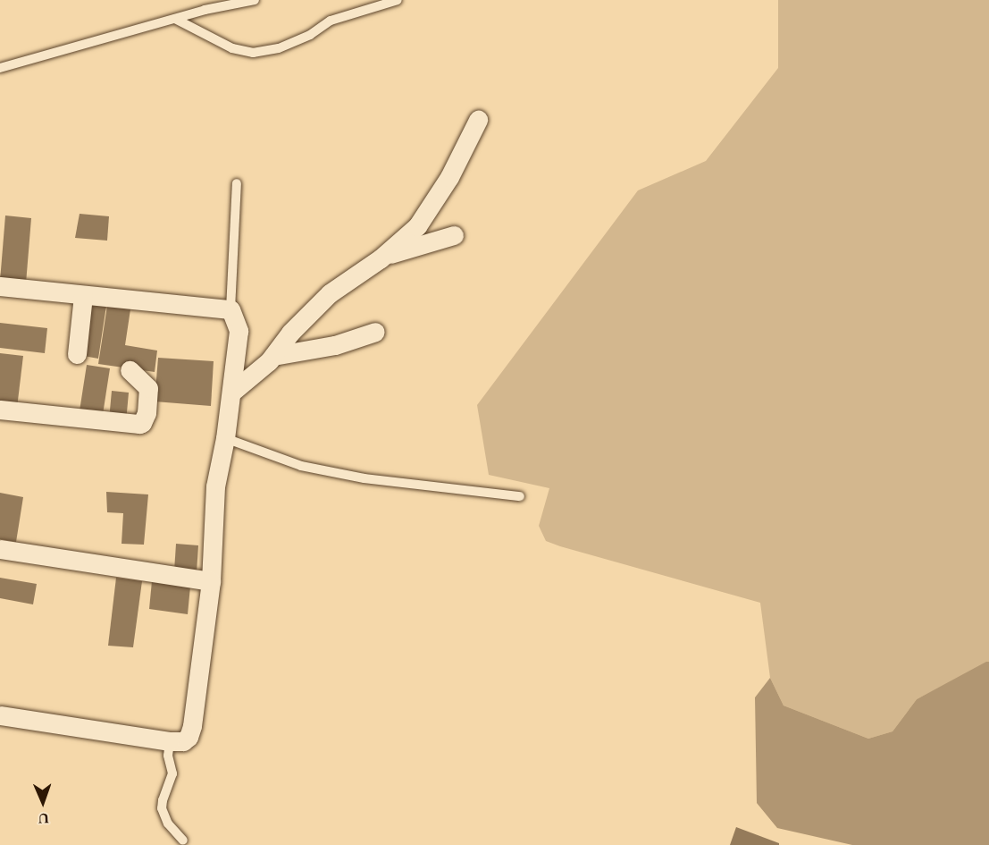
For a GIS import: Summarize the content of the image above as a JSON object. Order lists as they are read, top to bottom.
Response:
{
  "north": "bottom"
}
